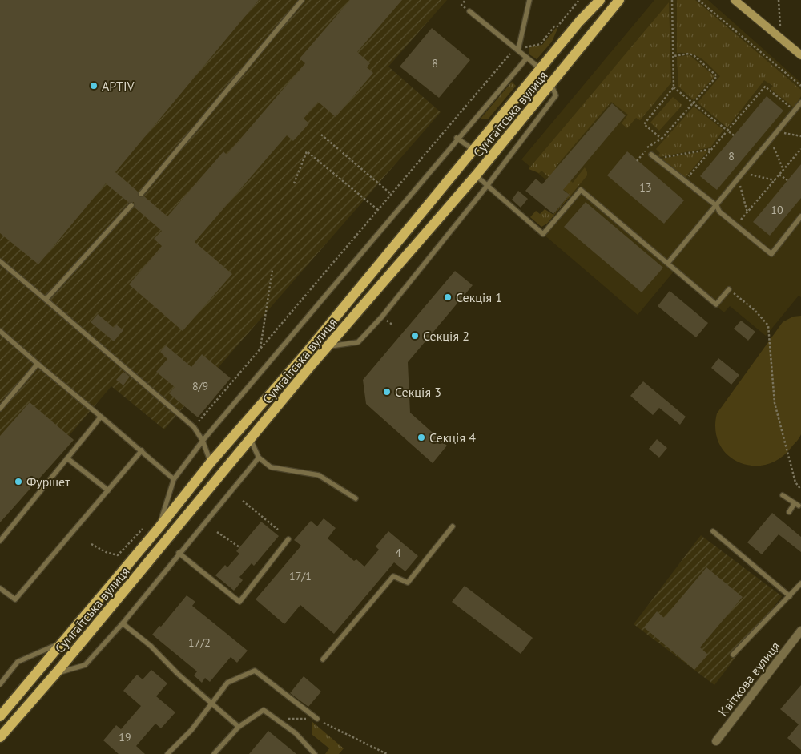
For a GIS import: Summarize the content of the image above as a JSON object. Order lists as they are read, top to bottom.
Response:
{
  "streets": {
    "main road": ["Сумгаїтська вулиця"],
    "street": ["Квіткова вулиця"]
  },
  "places": [
    "APTIV",
    "Секція 1",
    "Секція 2",
    "Секція 3",
    "Секція 4",
    "Фуршет"
  ],
  "house_numbers": [
    "8",
    "8",
    "13",
    "10",
    "8/9",
    "4",
    "17/1",
    "17/2",
    "19"
  ]
}
